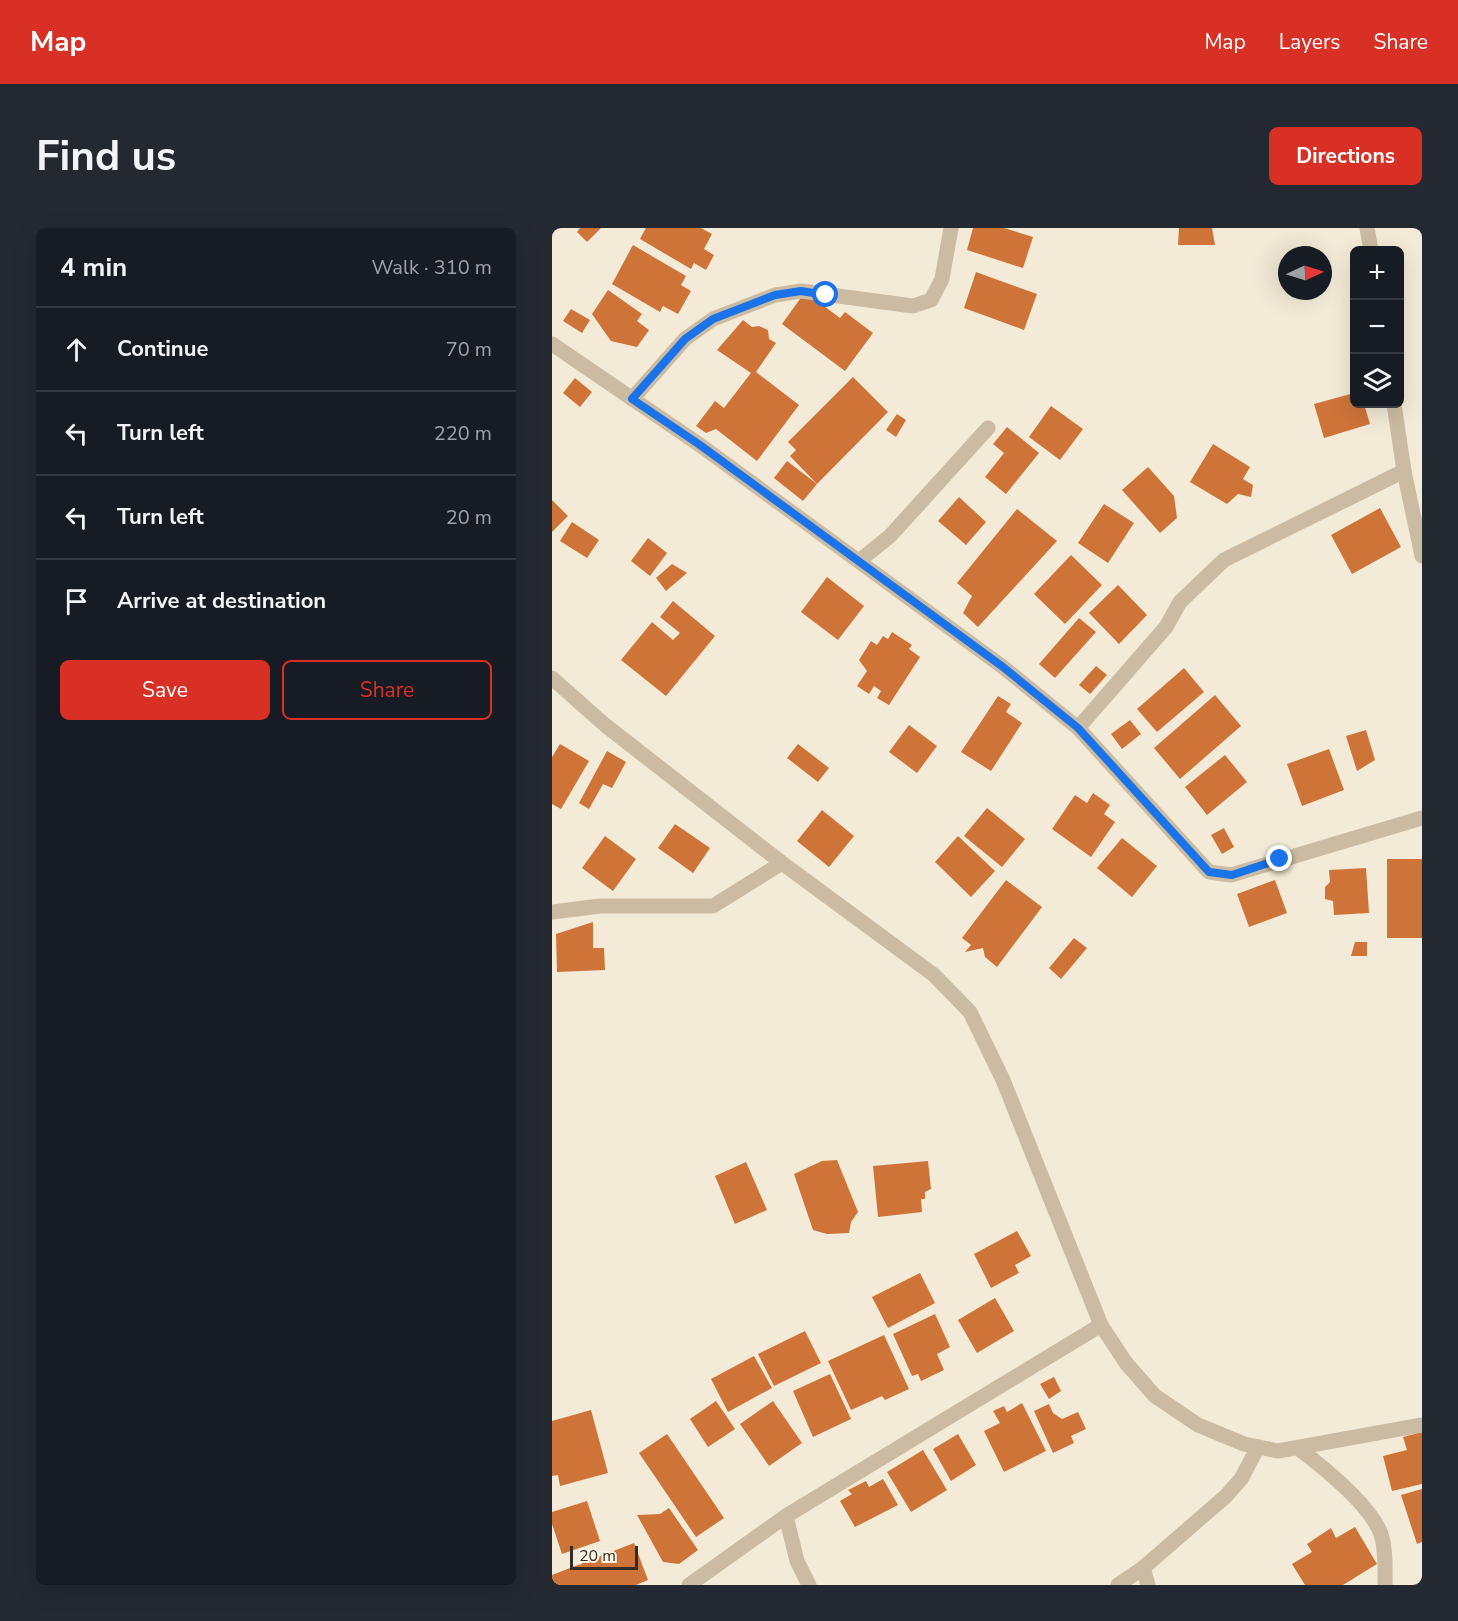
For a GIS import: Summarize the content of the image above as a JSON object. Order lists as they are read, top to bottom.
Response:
{
  "scale_bar": "20 m",
  "north": "right",
  "page": {
    "header": "Map",
    "nav": ["Map", "Layers", "Share"],
    "buttons": [
      "Directions",
      ["Save", "Share"]
    ],
    "title": "Find us",
    "heading": ["4 min", "Walk · 310 m"],
    "map_buttons": ["+", "−"],
    "list": [
      ["Continue", "70 m"],
      ["Turn left", "220 m"],
      ["Turn left", "20 m"],
      "Arrive at destination"
    ],
    "scale": "20 m"
  }
}
